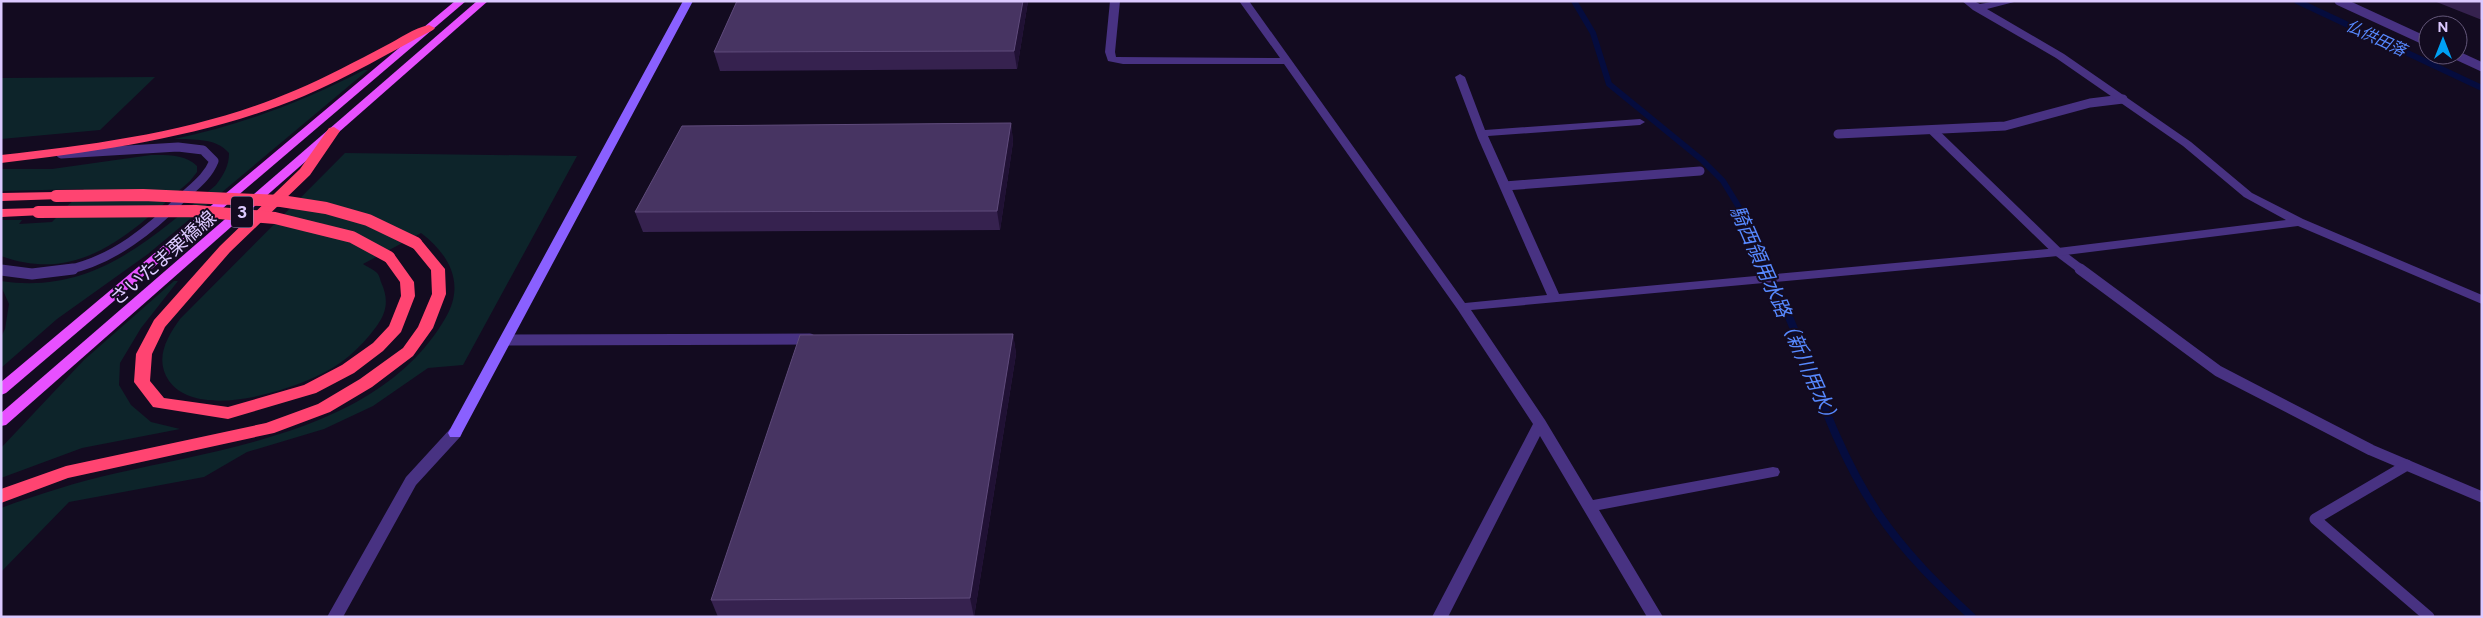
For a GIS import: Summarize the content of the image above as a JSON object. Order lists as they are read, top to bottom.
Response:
{
  "streets": {
    "main road": ["3", "さいたま栗橋線"]
  },
  "water": ["仏供田落", "騎西領用水路（新川用水）"],
  "north": "top"
}
